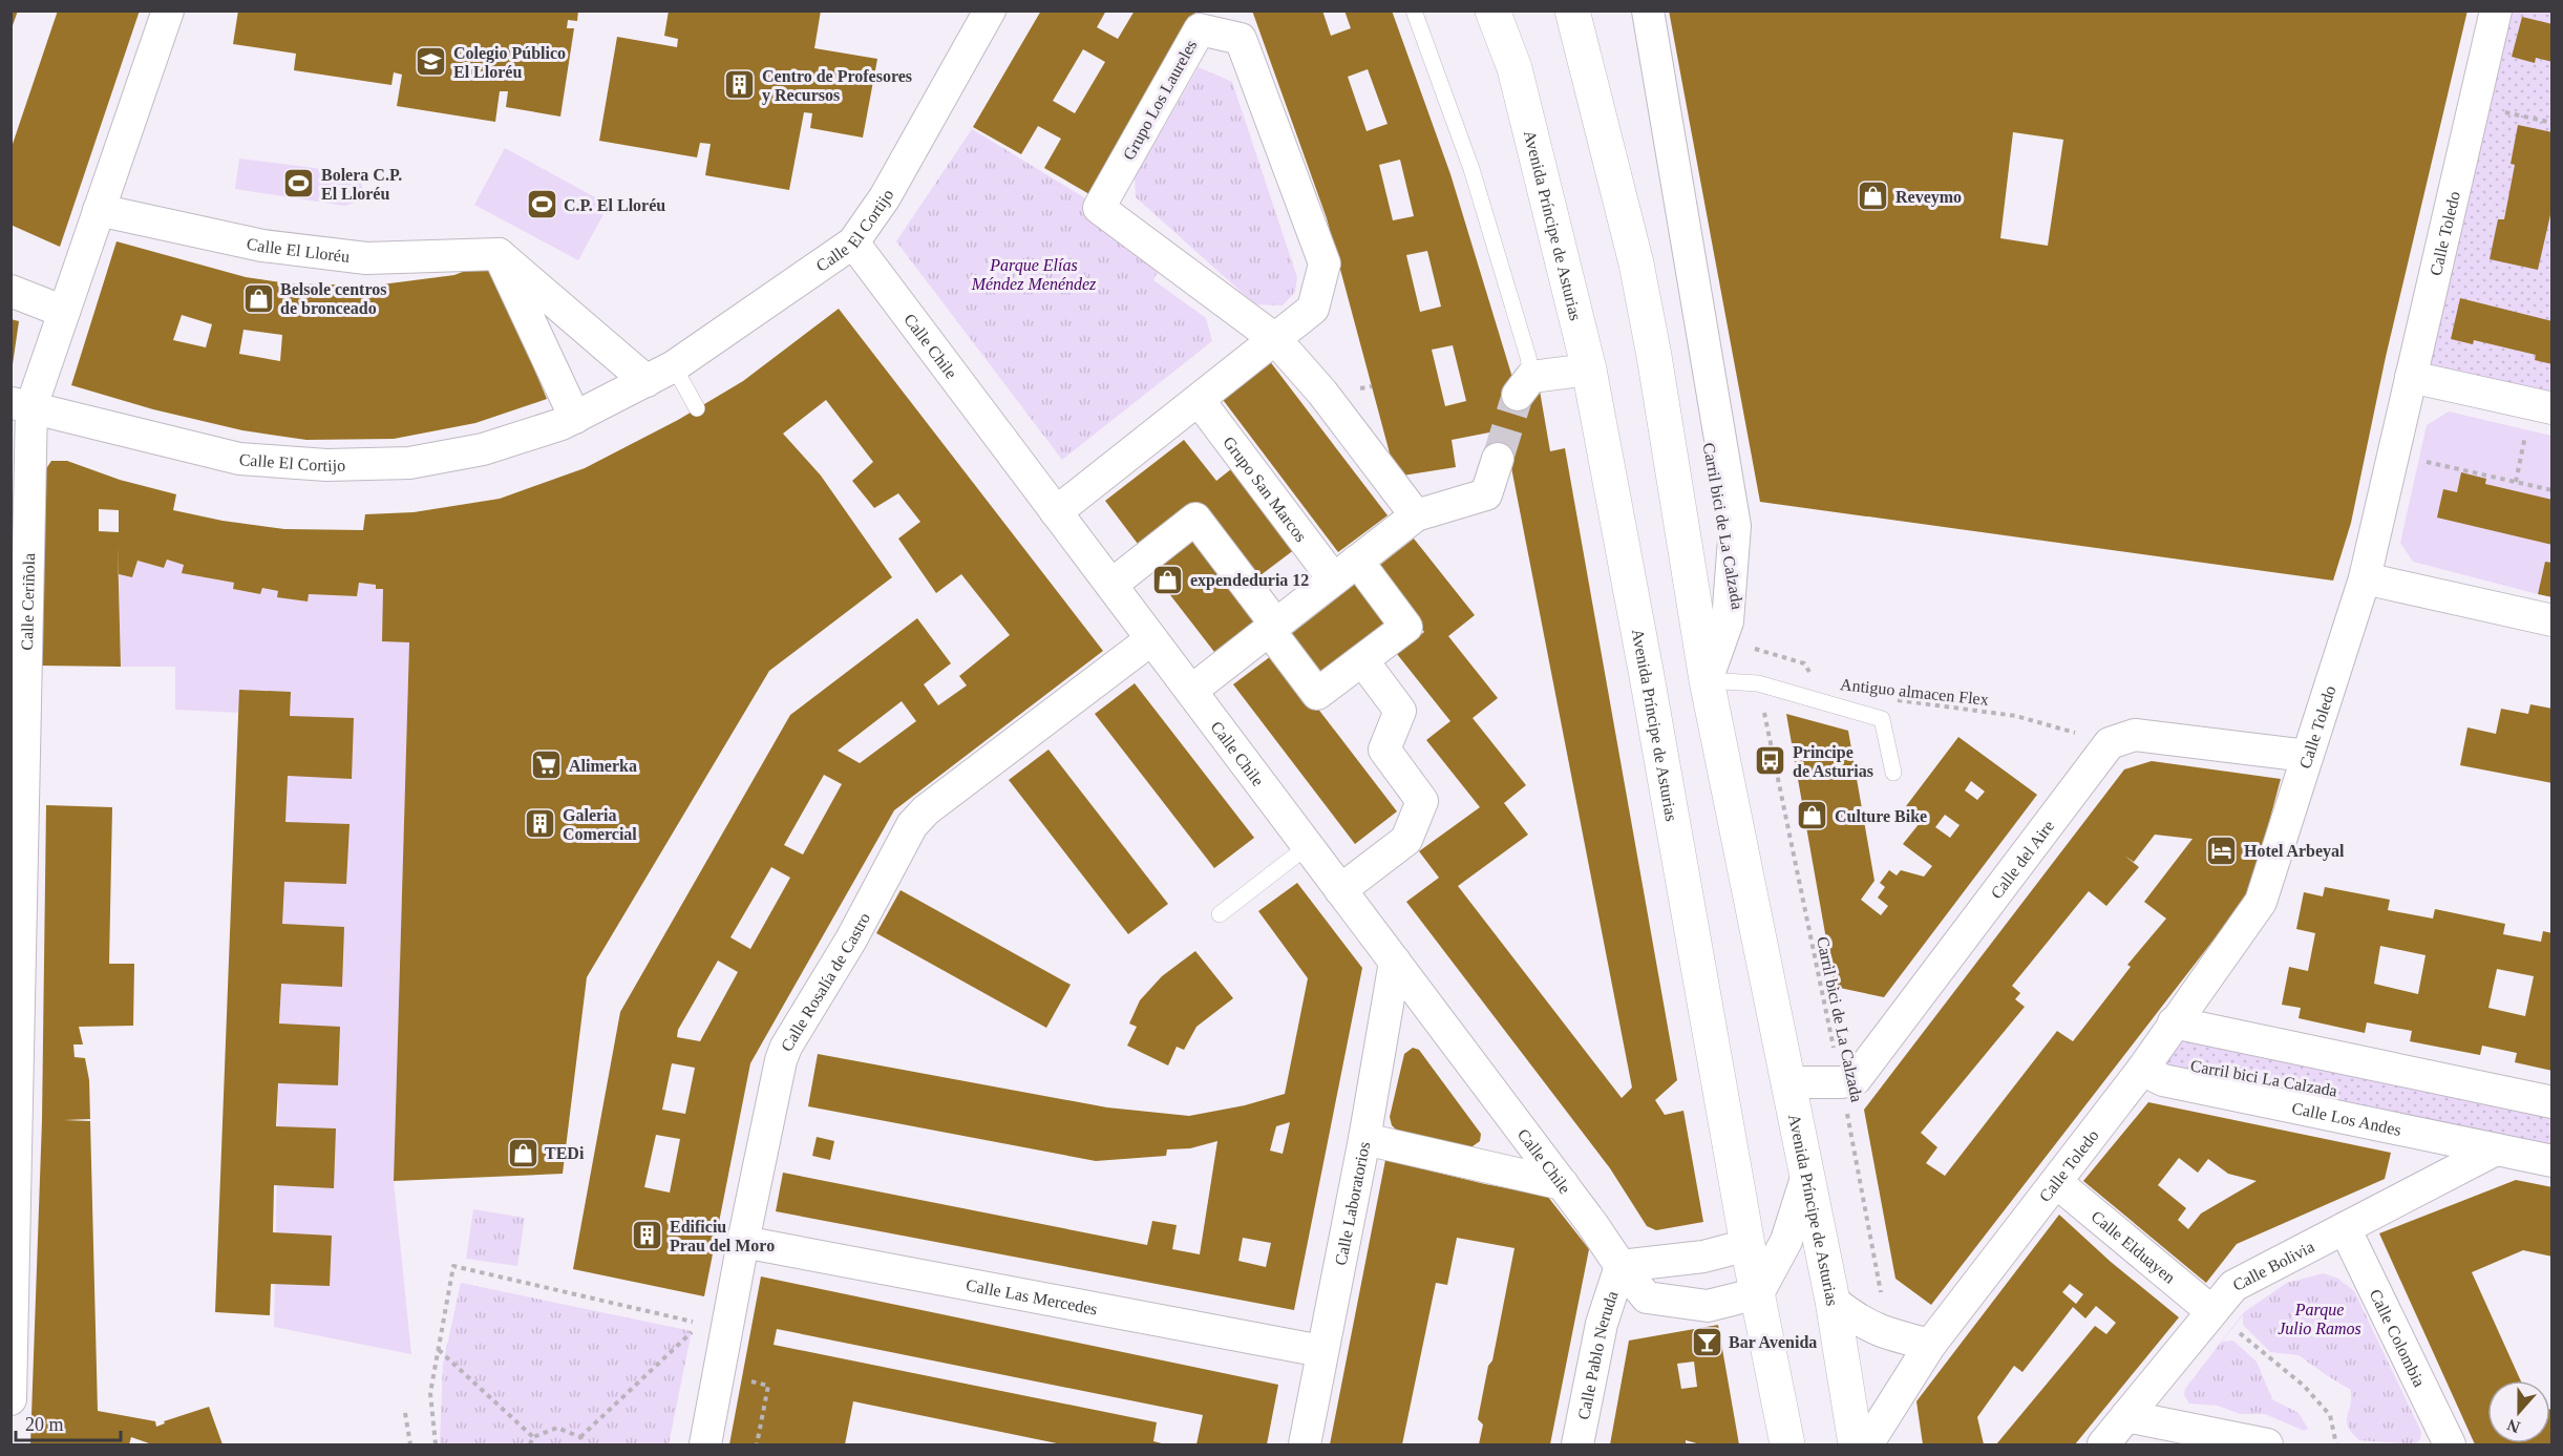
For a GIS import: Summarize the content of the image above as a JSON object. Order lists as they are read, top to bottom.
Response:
{
  "streets": {
    "highway": ["Avenida Príncipe de Asturias"],
    "street": [
      "Grupo Los Laureles",
      "Calle El Cortijo",
      "Calle Toledo",
      "Calle El Lloréu",
      "Calle Chile",
      "Grupo San Marcos",
      "Calle Ceriñola",
      "Calle del Aire",
      "Calle Rosalía de Castro",
      "Calle Los Andes",
      "Calle Laboratorios",
      "Calle Elduayen",
      "Calle Bolivia",
      "Calle Las Mercedes",
      "Calle Colombia",
      "Calle Pablo Neruda"
    ],
    "path": ["Carril bici de La Calzada", "Antiguo almacen Flex"]
  },
  "crossings": [
    ["Grupo Los Laureles", "Calle Chile"],
    ["Grupo Los Laureles", "Grupo San Marcos"],
    ["Avenida Príncipe de Asturias", "Calle Chile"],
    ["Calle El Cortijo", "Calle Chile"],
    ["Calle El Cortijo", "Calle Ceriñola"],
    ["Calle Toledo", "Calle Los Andes"],
    ["Calle Toledo", "Calle Elduayen"],
    ["Calle Chile", "Grupo San Marcos"],
    ["Calle Chile", "Calle Rosalía de Castro"],
    ["Calle Chile", "Calle Laboratorios"],
    ["Calle Chile", "Calle Pablo Neruda"],
    ["Carril bici de La Calzada", "Calle del Aire"],
    ["Antiguo almacen Flex", "Calle del Aire"],
    ["Calle Rosalía de Castro", "Calle Las Mercedes"],
    ["Calle Los Andes", "Calle Bolivia"],
    ["Calle Laboratorios", "Calle Las Mercedes"],
    ["Calle Elduayen", "Calle Bolivia"],
    ["Calle Bolivia", "Calle Colombia"]
  ],
  "parks": ["Parque Elías Méndez Menéndez", "Parque Julio Ramos"],
  "places": {
    "school or university": ["Colegio Público El Lloréu"],
    "building": ["Centro de Profesores y Recursos", "Galeria Comercial", "Edificiu Prau del Moro"],
    "sports": ["Bolera C.P. El Lloréu", "C.P. El Lloréu"],
    "shop": [
      "Reveymo",
      "Belsole centros de bronceado",
      "expendeduria 12",
      "Culture Bike",
      "TEDi"
    ],
    "bus stop": ["Principe de Asturias"],
    "supermarket": ["Alimerka"],
    "hotel": ["Hotel Arbeyal"],
    "bar": ["Bar Avenida"]
  },
  "scale_bar": "20 m",
  "north": "bottom"
}
